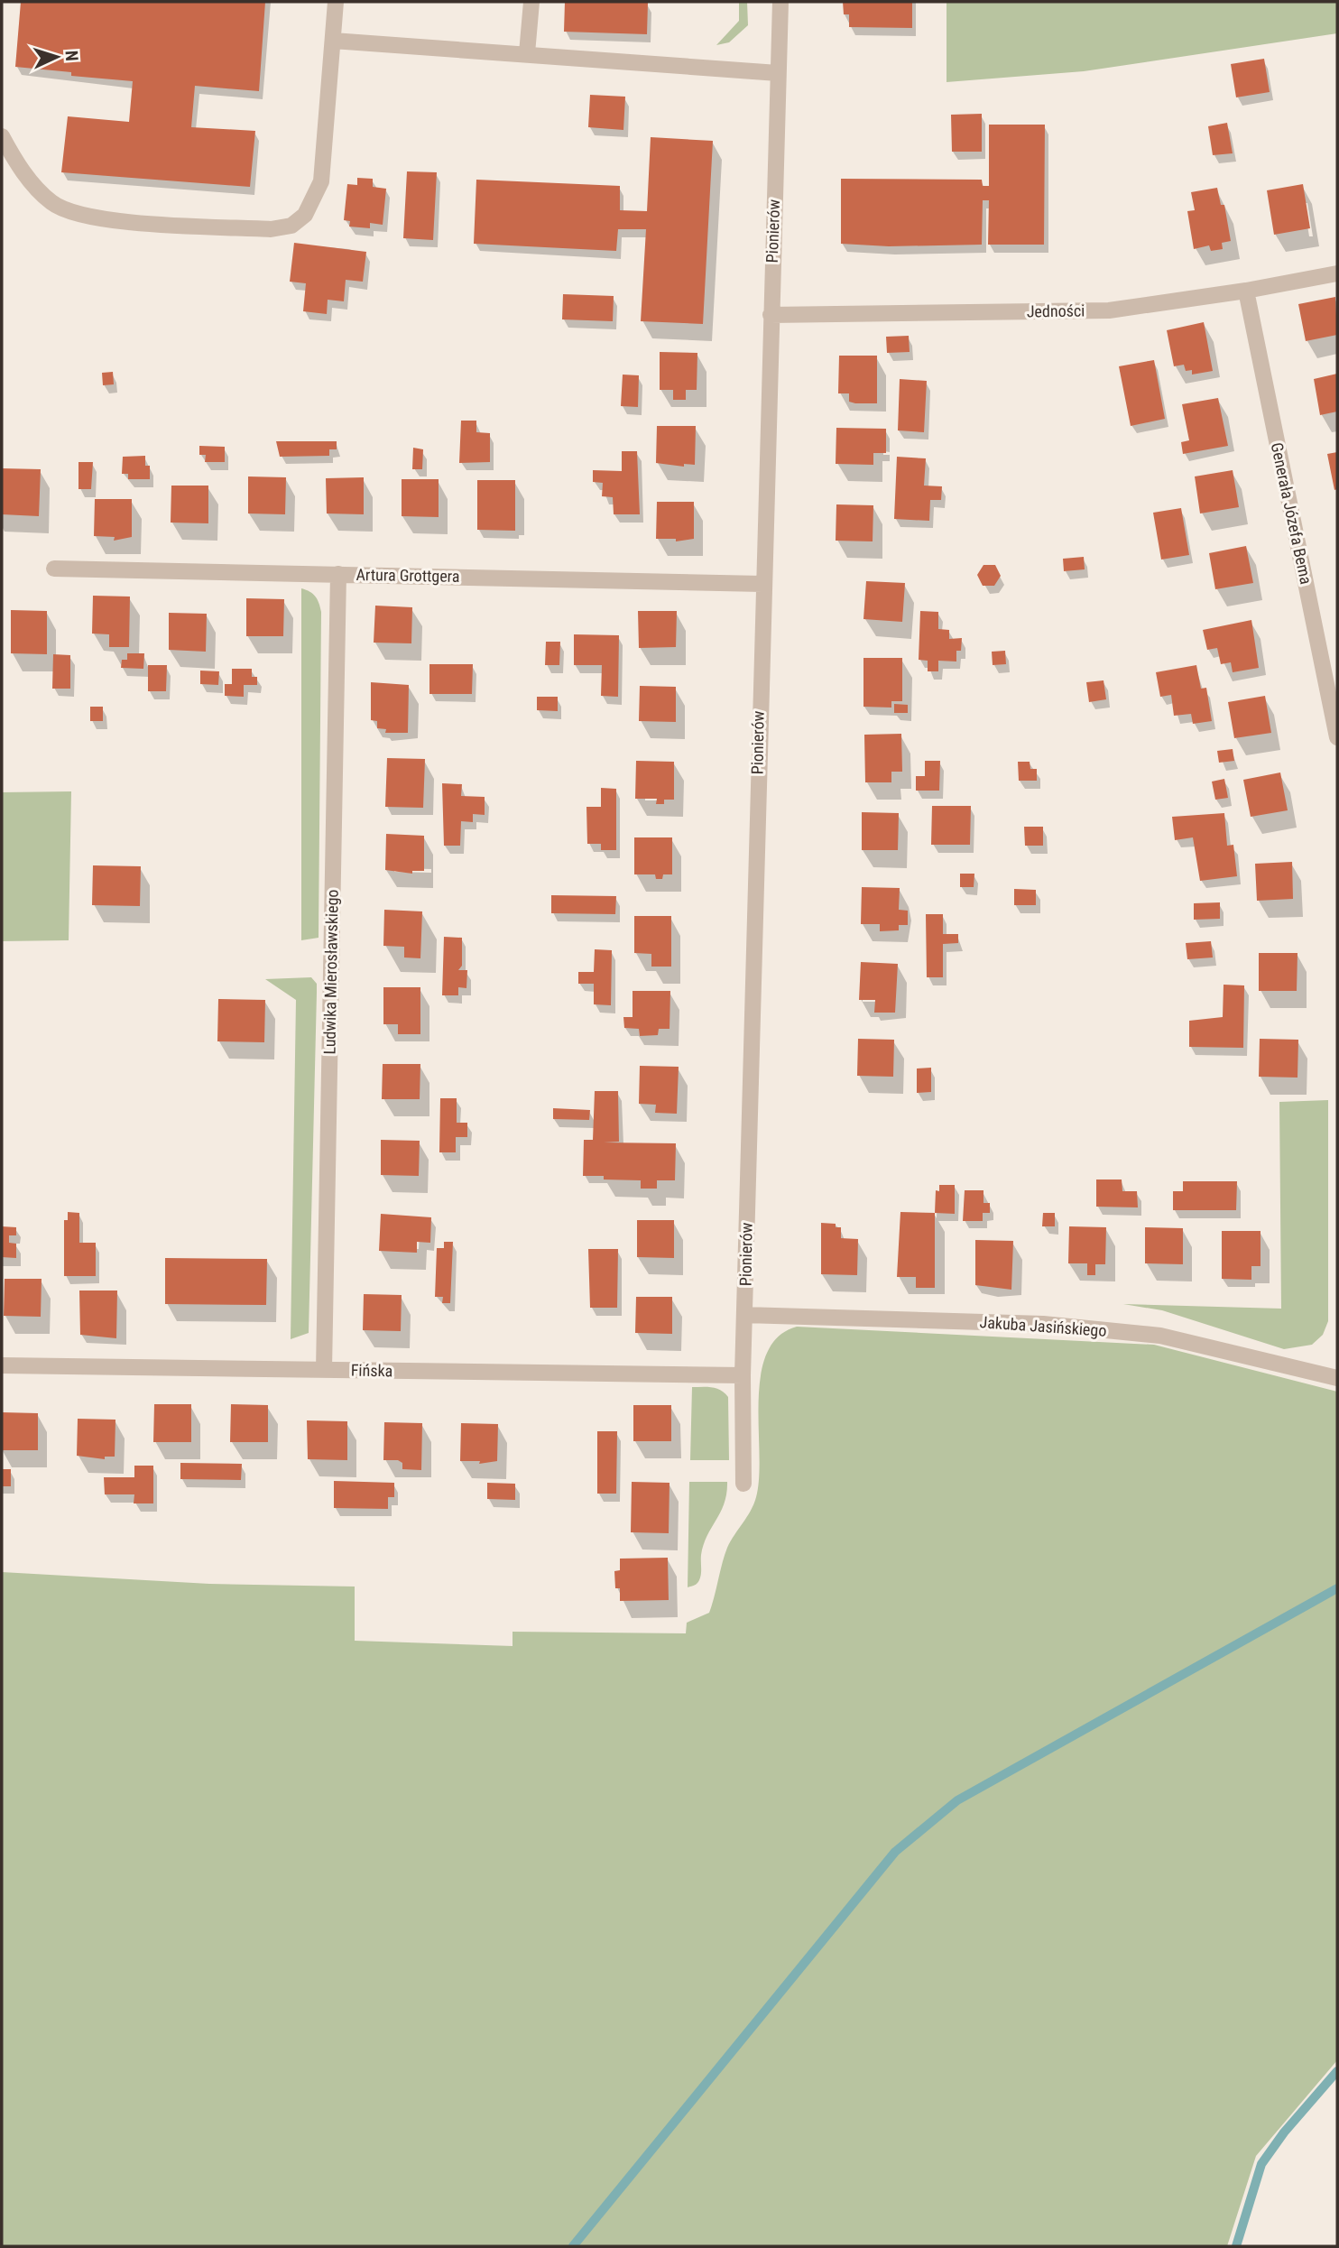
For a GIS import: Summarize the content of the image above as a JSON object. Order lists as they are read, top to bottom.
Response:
{
  "streets": {
    "street": [
      "Pionierów",
      "Jedności",
      "Generała Józefa Bema",
      "Artura Grottgera",
      "Ludwika Mierosławskiego",
      "Jakuba Jasińskiego",
      "Fińska"
    ]
  },
  "crossings": [
    ["Pionierów", "Jedności"],
    ["Pionierów", "Artura Grottgera"],
    ["Pionierów", "Jakuba Jasińskiego"],
    ["Pionierów", "Fińska"],
    ["Jedności", "Generała Józefa Bema"],
    ["Artura Grottgera", "Ludwika Mierosławskiego"],
    ["Ludwika Mierosławskiego", "Fińska"]
  ],
  "north": "right"
}
